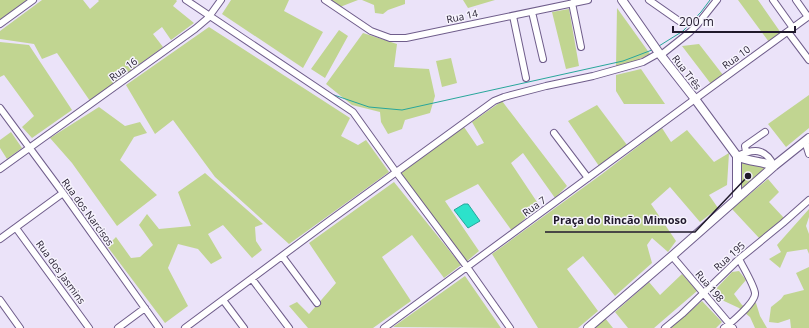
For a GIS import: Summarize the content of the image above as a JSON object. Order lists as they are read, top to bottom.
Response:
{
  "streets": {
    "main road": ["Rua Três"],
    "street": [
      "Rua 14",
      "Rua 10",
      "Rua 16",
      "Rua 7",
      "Rua dos Narcisos",
      "Rua 195",
      "Rua dos Jasmins",
      "Rua 198"
    ]
  },
  "crossings": [
    ["Rua 10", "Rua Três"],
    ["Rua 10", "Rua 7"],
    ["Rua 16", "Rua dos Narcisos"],
    ["Rua Três", "Rua 7"],
    ["Rua 195", "Rua 198"]
  ],
  "places": ["Praça do Rincão Mimoso"],
  "scale_bar": "200 m"
}
